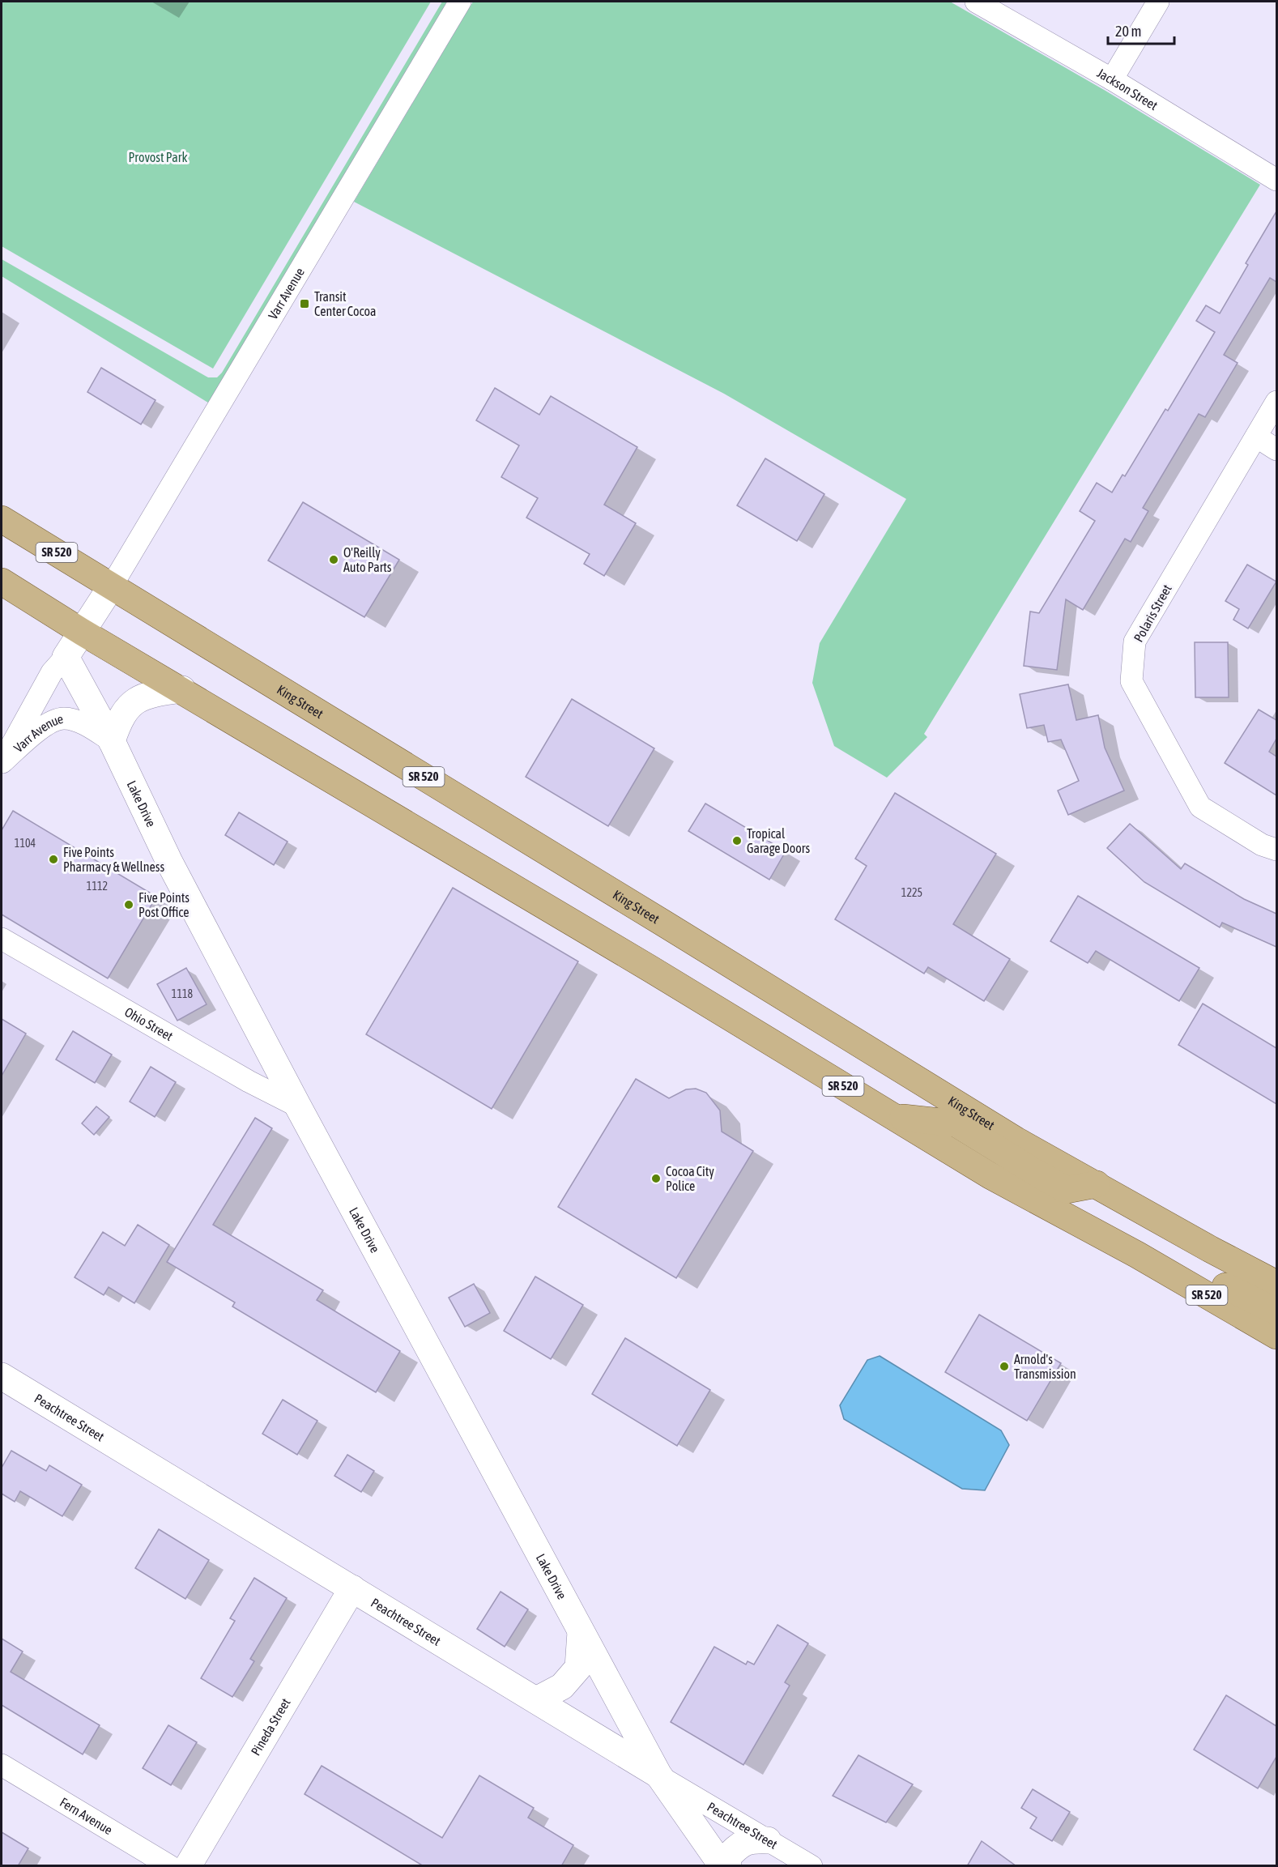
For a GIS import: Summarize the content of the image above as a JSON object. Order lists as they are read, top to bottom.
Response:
{
  "streets": {
    "main road": ["SR 520", "King Street"],
    "street": [
      "Jackson Street",
      "Varr Avenue",
      "Polaris Street",
      "Lake Drive",
      "Ohio Street",
      "Peachtree Street",
      "Pineda Street",
      "Fern Avenue"
    ]
  },
  "crossings": [
    ["Varr Avenue", "King Street"],
    ["Varr Avenue", "Lake Drive"],
    ["Lake Drive", "Ohio Street"],
    ["Lake Drive", "Peachtree Street"],
    ["Peachtree Street", "Pineda Street"]
  ],
  "parks": ["Provost Park"],
  "places": {
    "transit": ["Transit Center Cocoa"],
    "other": [
      "O'Reilly Auto Parts",
      "Tropical Garage Doors",
      "Five Points Pharmacy & Wellness",
      "Five Points Post Office",
      "Cocoa City Police",
      "Arnold's Transmission"
    ]
  },
  "house_numbers": [
    "1104",
    "1112",
    "1225",
    "1118"
  ],
  "scale_bar": "20 m"
}
